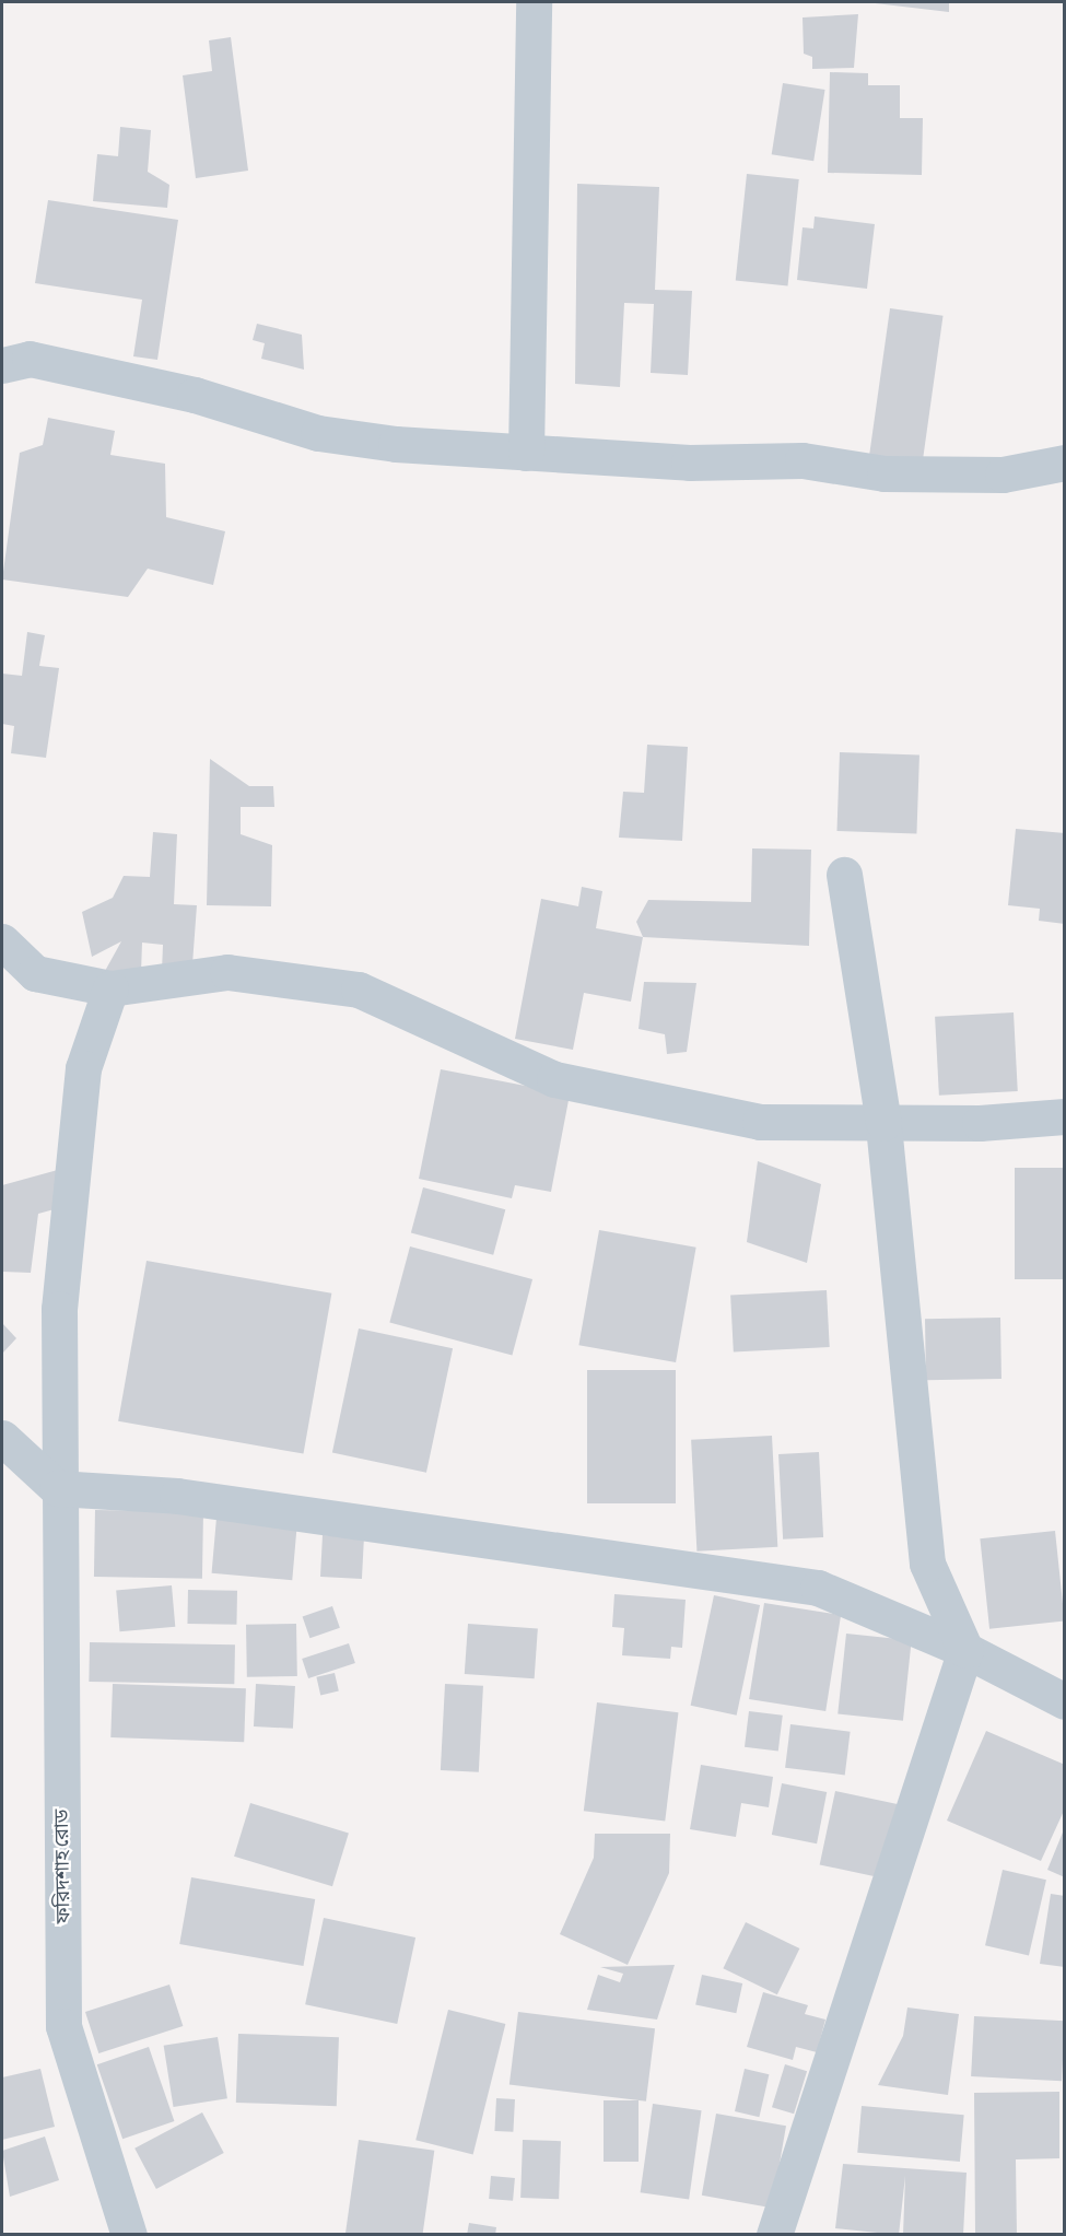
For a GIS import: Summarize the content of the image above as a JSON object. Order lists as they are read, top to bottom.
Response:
{
  "streets": {
    "street": ["ফরিদশাহ রোড"]
  }
}
